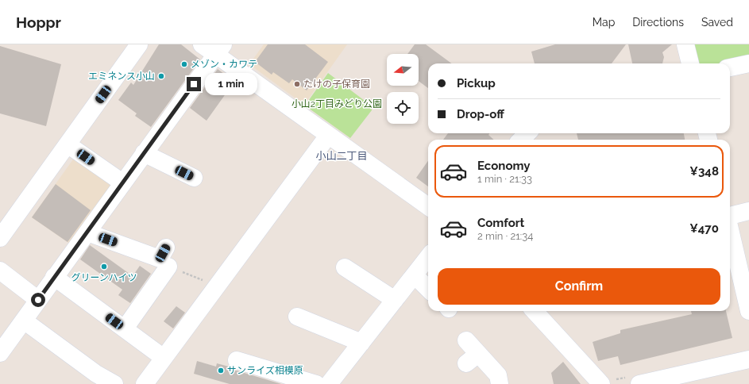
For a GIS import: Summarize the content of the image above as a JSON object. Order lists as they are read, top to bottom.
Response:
{
  "districts": ["小山二丁目"],
  "parks": ["小山2丁目みどり公園"],
  "places": [
    "メゾン・カワテ",
    "エミネンス小山",
    "たけの子保育園",
    "グリーンハイツ",
    "サンライズ相模原"
  ],
  "north": "left",
  "page": {
    "header": "Hoppr",
    "nav": ["Map", "Directions", "Saved"],
    "banner": ["Pickup", "Drop-off"],
    "bubble": "1 min",
    "list": [
      {
        "name": "Economy",
        "note": "1 min · 21:33",
        "value": "¥348"
      },
      {
        "name": "Comfort",
        "note": "2 min · 21:34",
        "value": "¥470"
      }
    ],
    "buttons": "Confirm"
  }
}
